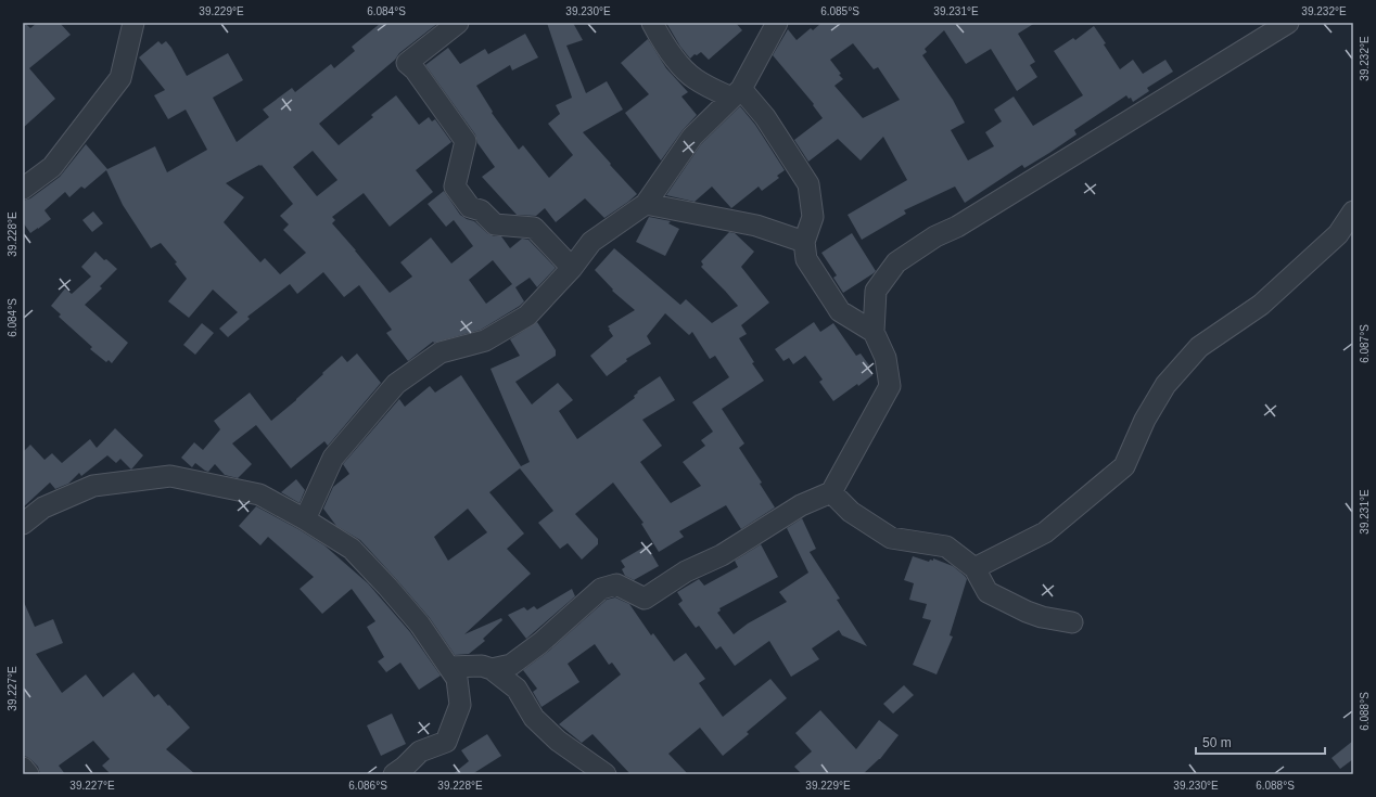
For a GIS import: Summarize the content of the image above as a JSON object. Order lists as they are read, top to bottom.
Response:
{
  "scale_bar": "50 m",
  "coordinates": [
    "39.229°E",
    "6.084°S",
    "39.230°E",
    "6.085°S",
    "39.231°E",
    "39.232°E",
    "39.228°E",
    "6.087°S",
    "39.227°E",
    "6.088°S",
    "6.086°S"
  ]
}
